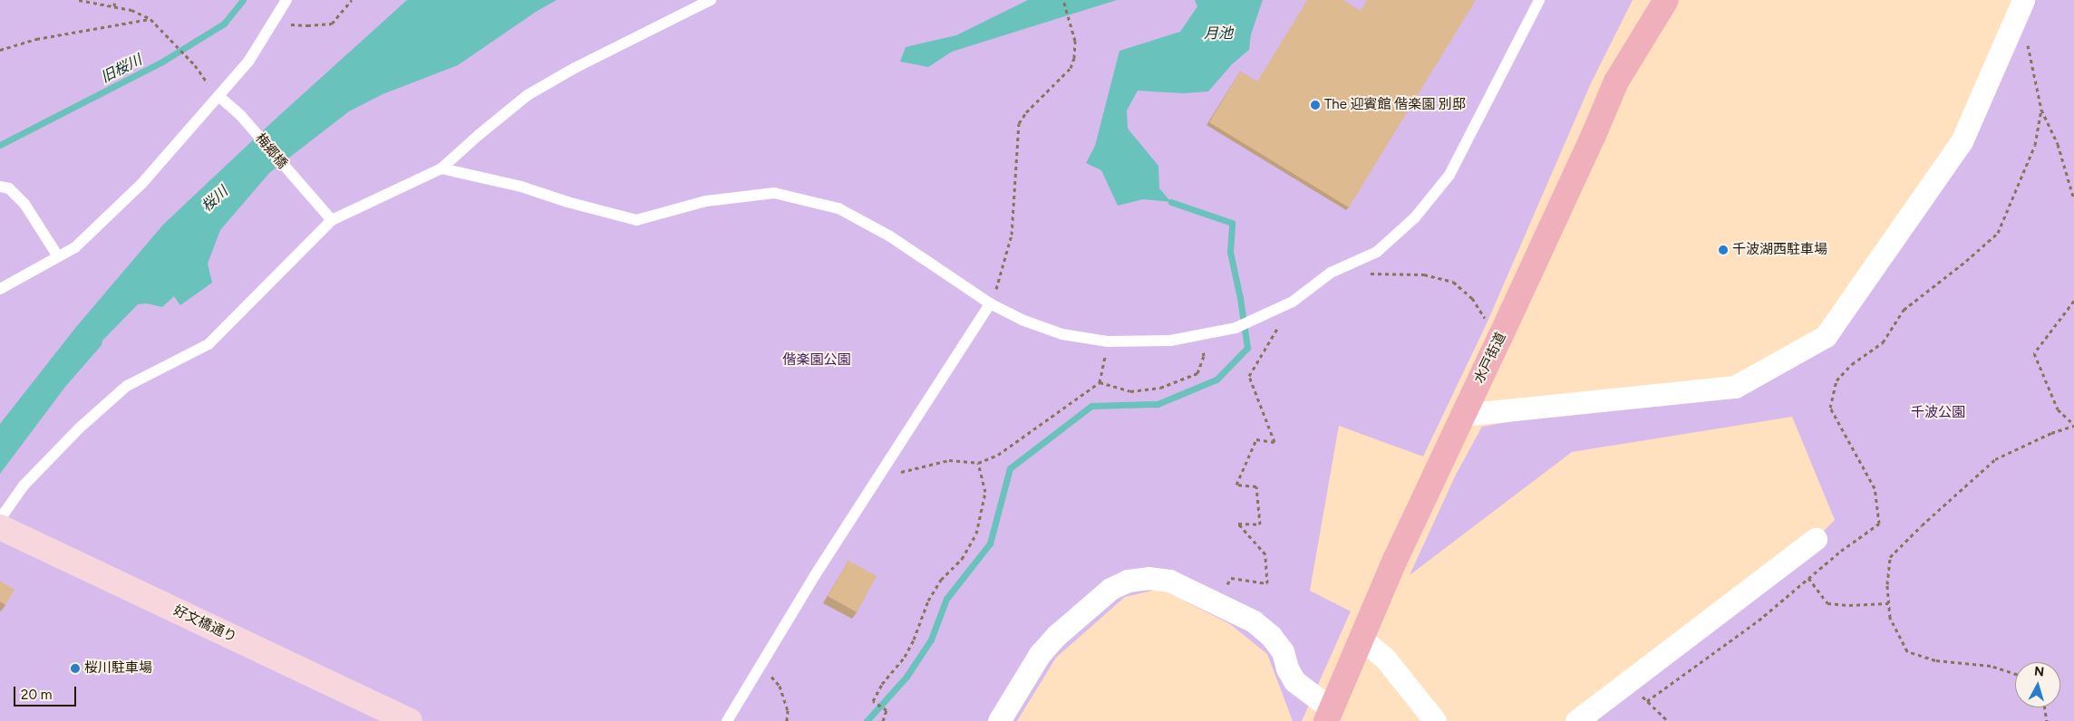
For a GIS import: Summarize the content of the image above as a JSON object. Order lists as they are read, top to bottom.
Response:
{
  "streets": {
    "main road": ["水戸街道"],
    "street": ["好文橋通り"],
    "lane": ["梅郷橋"]
  },
  "water": ["月池", "旧桜川", "桜川"],
  "parks": ["偕楽園公園", "千波公園"],
  "places": ["The 迎賓館 偕楽園 別邸", "千波湖西駐車場", "桜川駐車場"],
  "scale_bar": "20 m",
  "north": "top"
}
